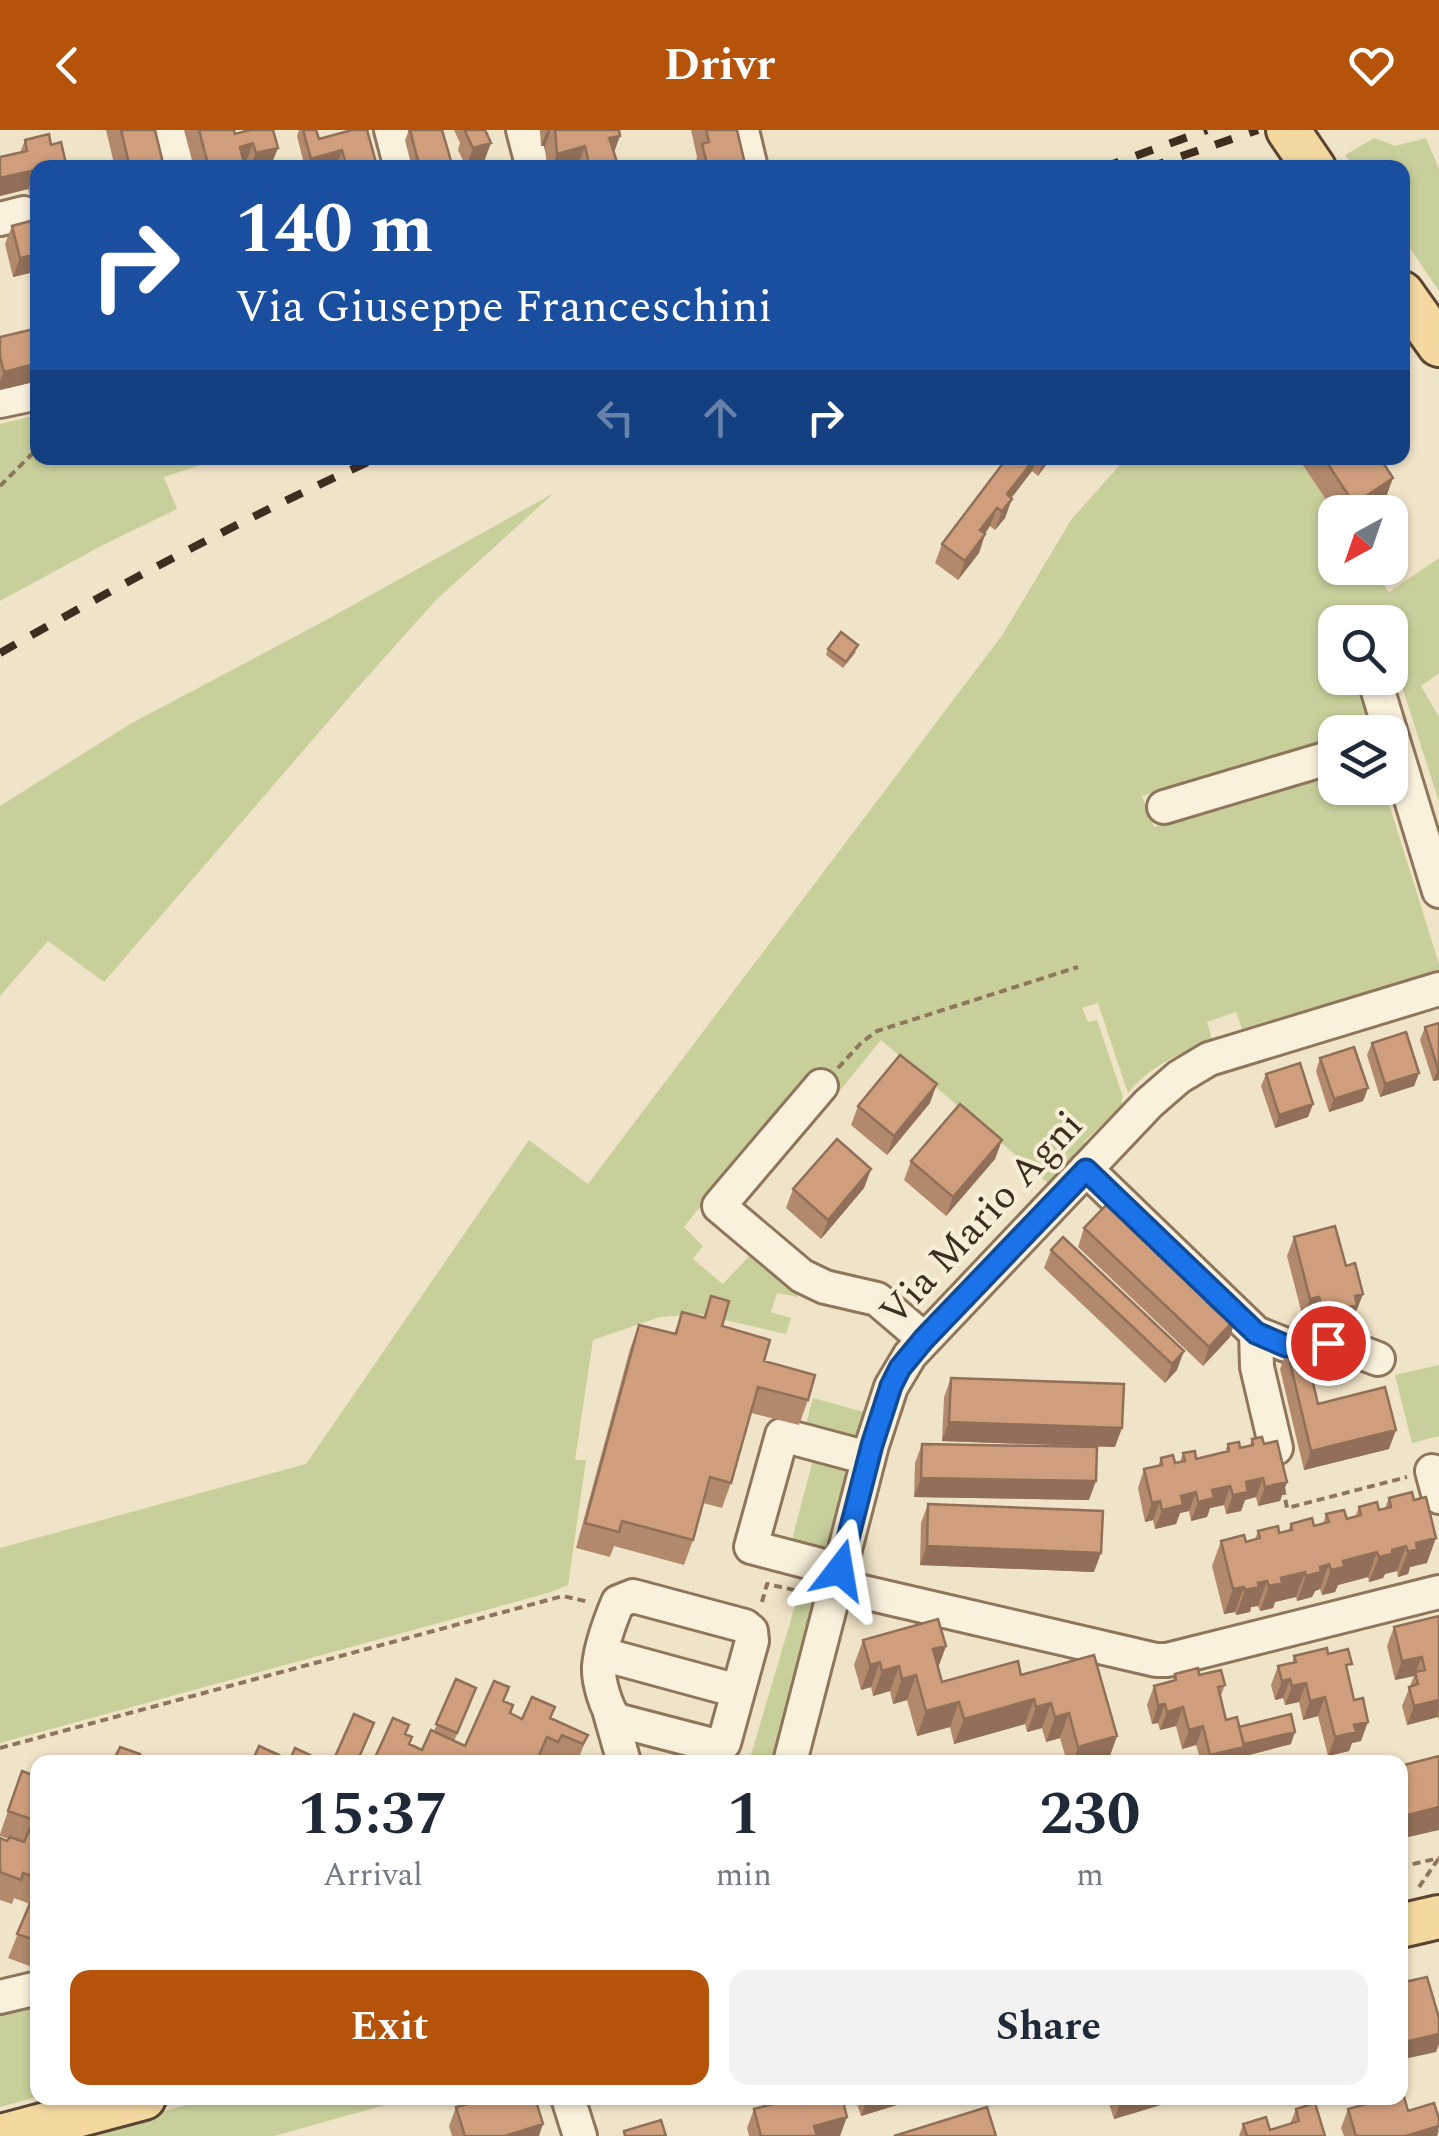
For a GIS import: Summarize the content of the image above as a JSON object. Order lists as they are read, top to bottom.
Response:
{
  "streets": {
    "street": ["Via Mario Agni"]
  },
  "north": "bottom left",
  "page": {
    "header": "Drivr",
    "turn": ["140 m", "Via Giuseppe Franceschini"],
    "eta": [
      "15:37",
      "Arrival",
      "1",
      "min",
      "230",
      "m"
    ],
    "buttons": ["Exit", "Share"]
  }
}
